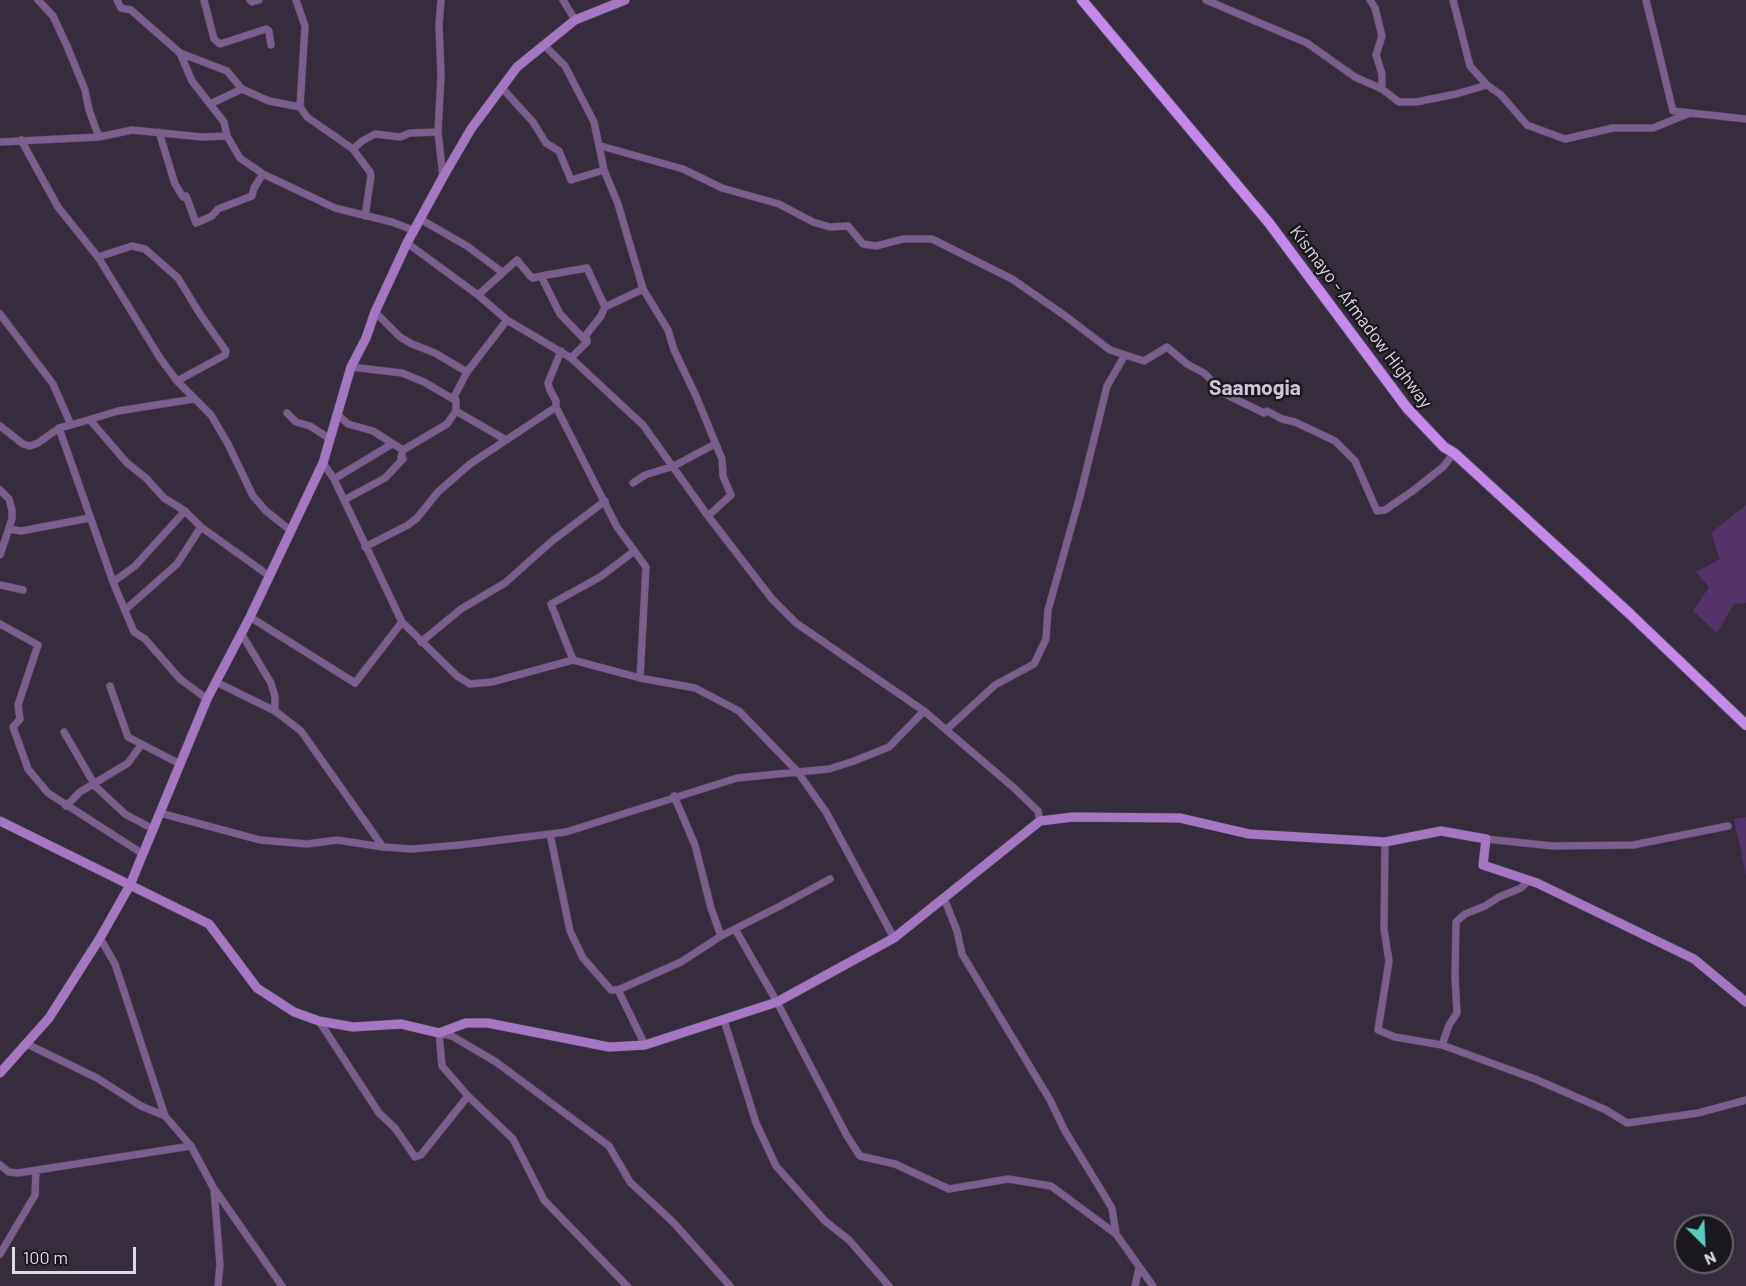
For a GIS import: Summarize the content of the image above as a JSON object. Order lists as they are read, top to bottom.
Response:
{
  "streets": {
    "main road": ["Kismayo - Afmadow Highway"]
  },
  "districts": ["Saamogia"],
  "scale_bar": "100 m",
  "north": "bottom right"
}
